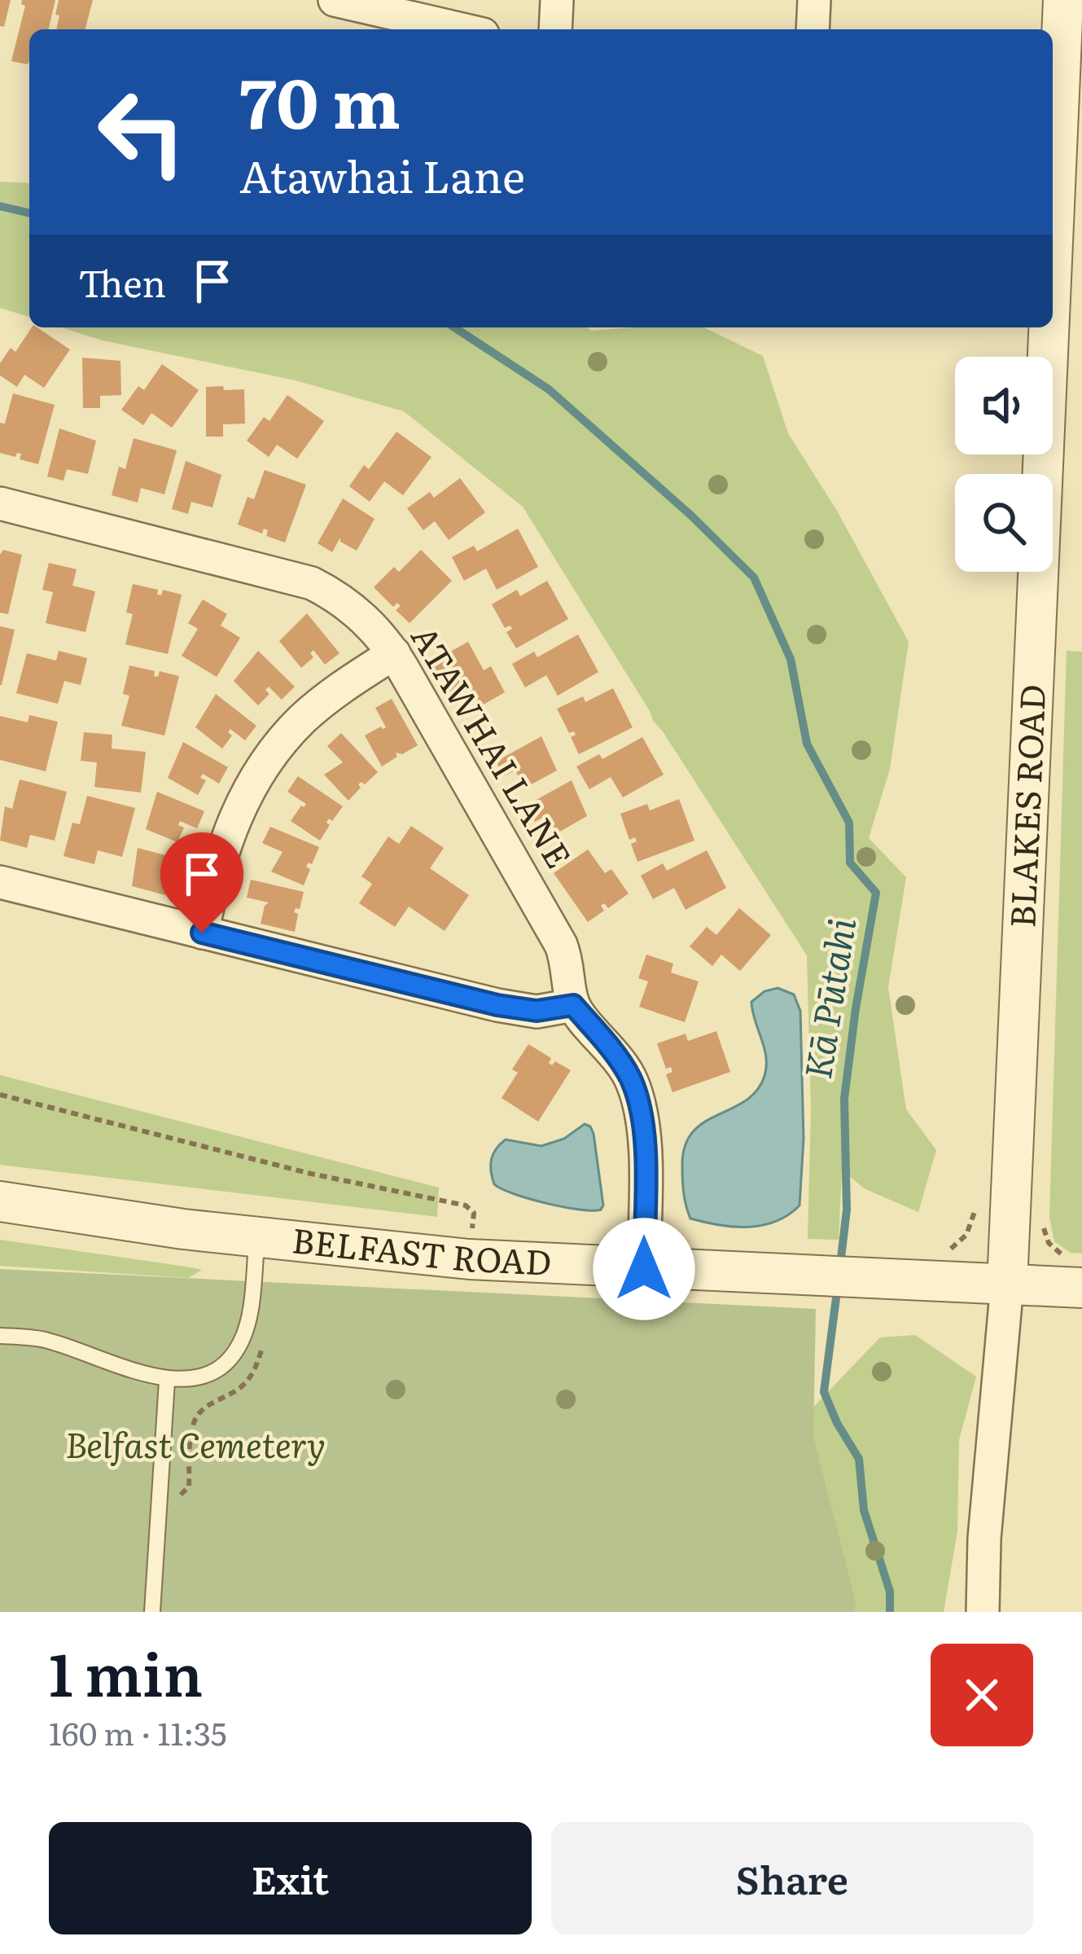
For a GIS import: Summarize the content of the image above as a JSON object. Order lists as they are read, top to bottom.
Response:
{
  "streets": {
    "street": ["ATAWHAI LANE", "BLAKES ROAD", "BELFAST ROAD"]
  },
  "crossings": [
    ["BLAKES ROAD", "BELFAST ROAD"]
  ],
  "water": ["Kā Pūtahi"],
  "parks": ["Belfast Cemetery"],
  "page": {
    "turn": ["70 m", "Atawhai Lane"],
    "then": "Then",
    "heading": ["1 min", "160 m · 11:35"],
    "buttons": ["Exit", "Share"]
  }
}
